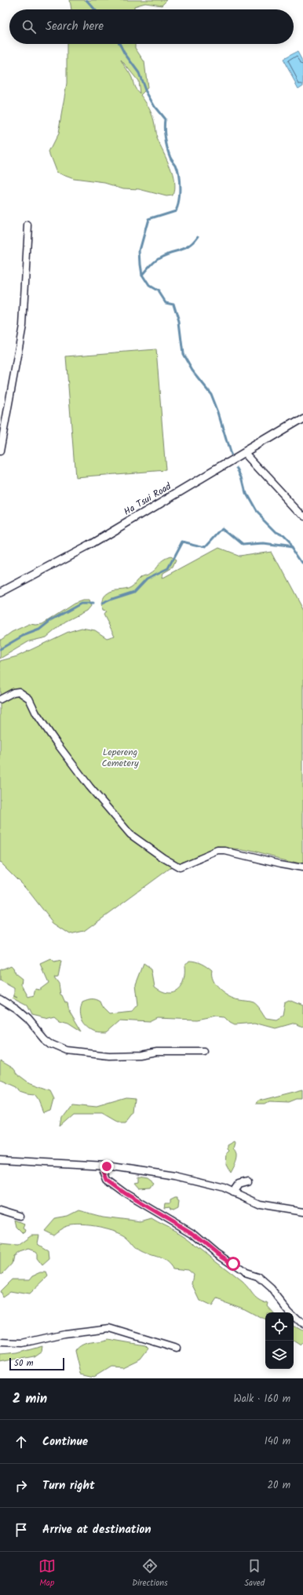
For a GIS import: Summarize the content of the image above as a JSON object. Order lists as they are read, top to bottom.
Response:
{
  "streets": {
    "street": ["Ha Tsui Road"]
  },
  "parks": ["Lepereng Cemetery"],
  "scale_bar": "50 m",
  "page": {
    "search": "Search here",
    "scale": "50 m",
    "heading": ["2 min", "Walk · 160 m"],
    "list": [
      ["Continue", "140 m"],
      ["Turn right", "20 m"],
      "Arrive at destination"
    ],
    "nav": ["Map", "Directions", "Saved"]
  }
}
